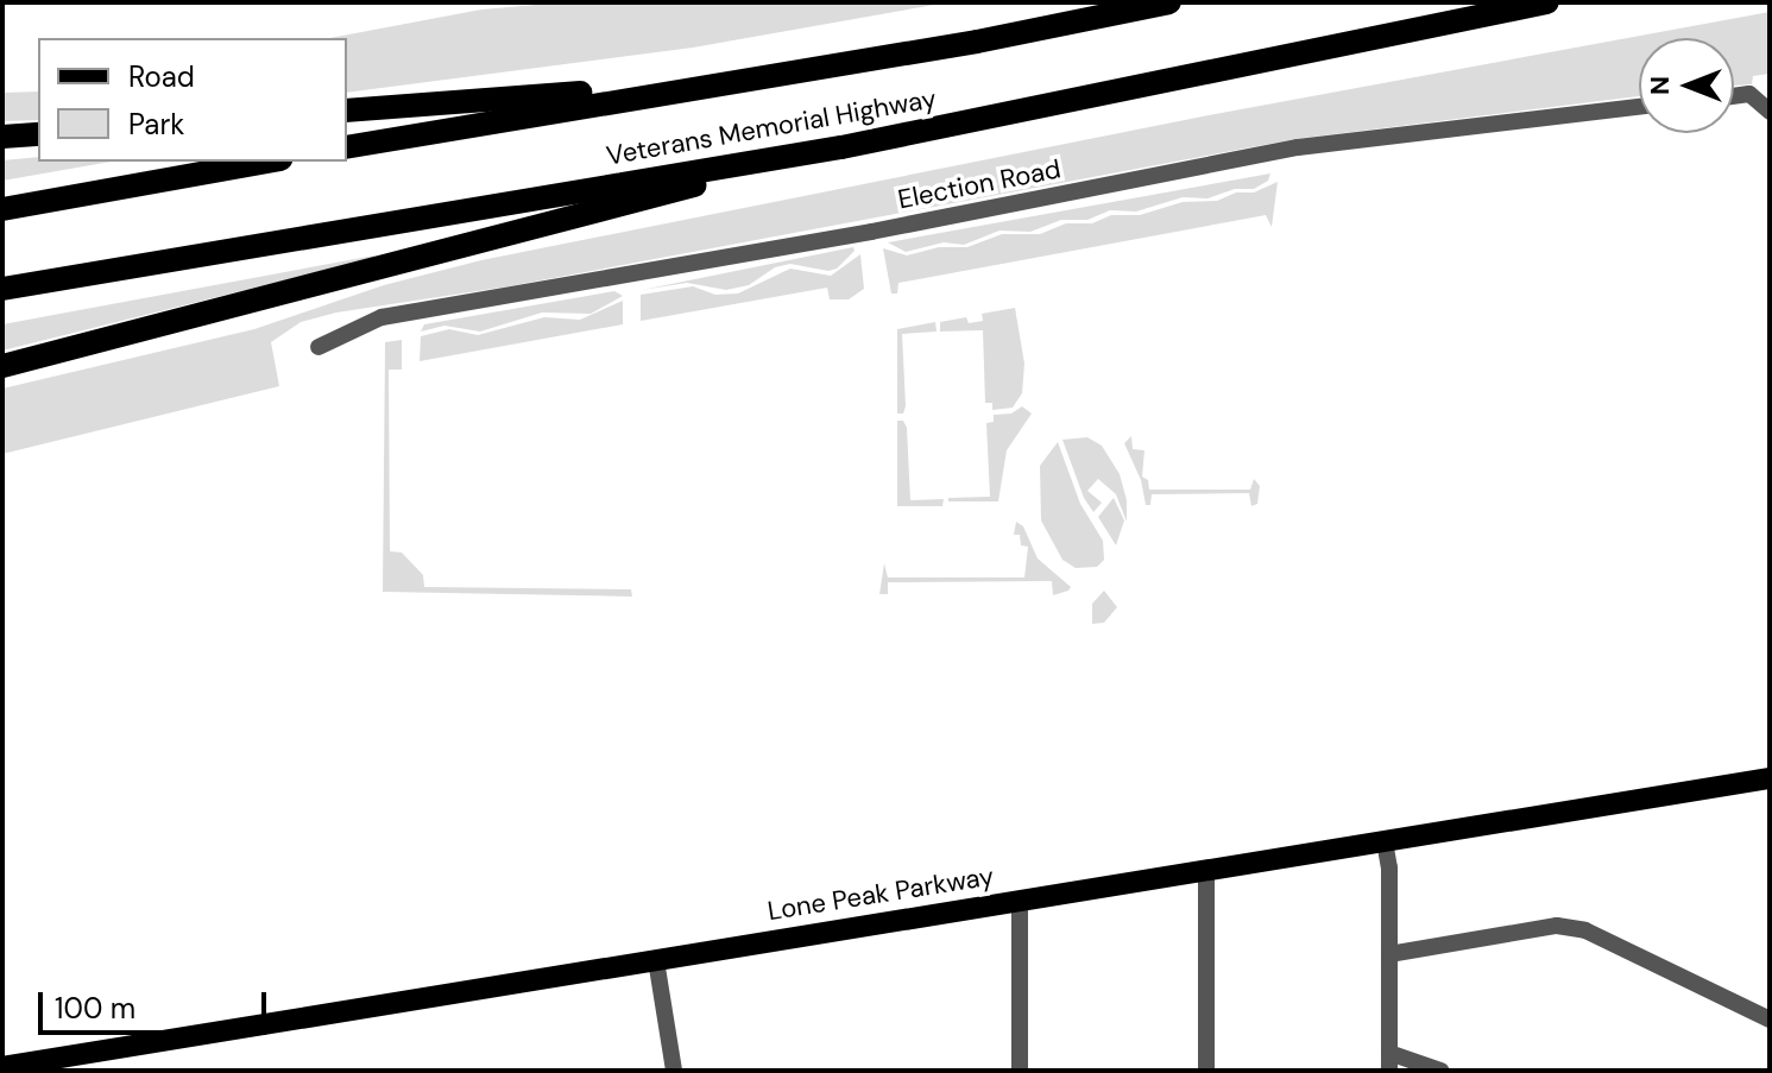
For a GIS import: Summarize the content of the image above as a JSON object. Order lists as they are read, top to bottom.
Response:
{
  "streets": {
    "highway": ["Veterans Memorial Highway"],
    "main road": ["Lone Peak Parkway"],
    "street": ["Election Road"]
  },
  "legend": ["Road", "Park"],
  "scale_bar": "100 m",
  "north": "left"
}
